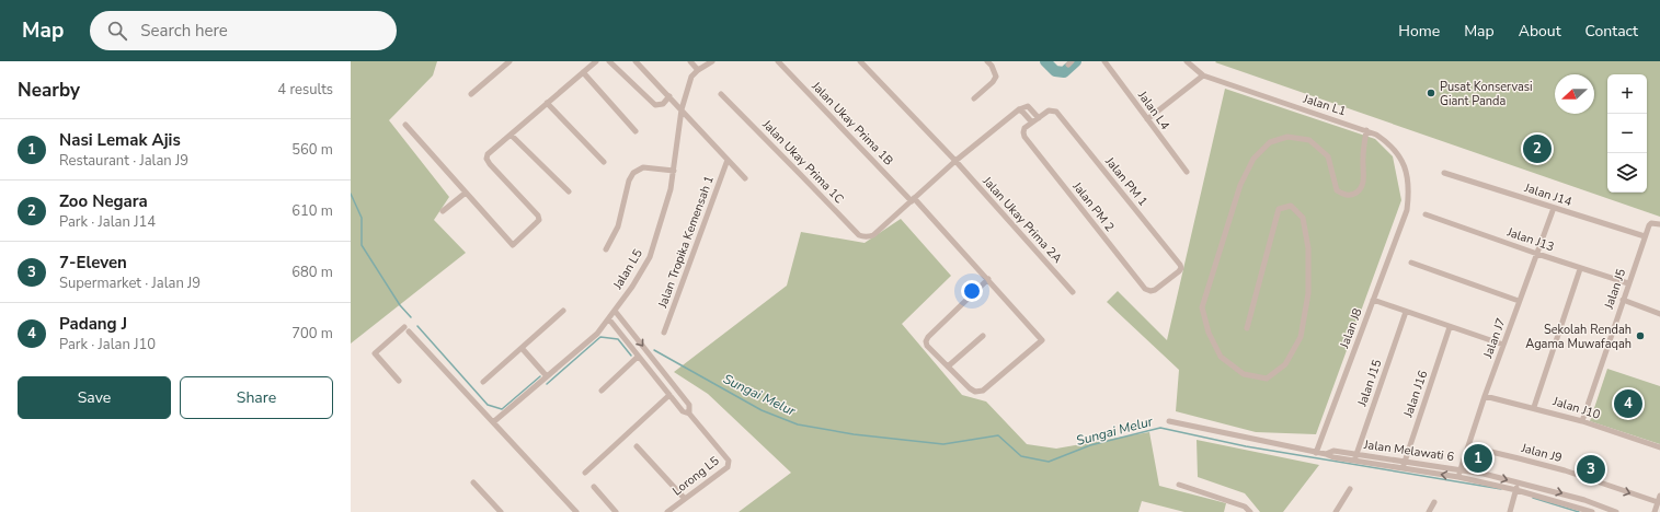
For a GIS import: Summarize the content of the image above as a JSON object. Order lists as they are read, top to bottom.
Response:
{
  "streets": {
    "street": [
      "Jalan L1",
      "Jalan L4",
      "Jalan Ukay Prima 1B",
      "Jalan Ukay Prima 1C",
      "Jalan PM 1",
      "Jalan J14",
      "Jalan PM 2",
      "Jalan Ukay Prima 2A",
      "Jalan J13",
      "Jalan Tropika Kemensah 1",
      "Jalan L5",
      "Jalan J5",
      "Jalan J8",
      "Jalan J7",
      "Jalan J15",
      "Jalan J16",
      "Jalan J10",
      "Jalan Melawati 6",
      "Jalan J9",
      "Lorong L5"
    ]
  },
  "crossings": [
    ["Jalan L1", "Jalan J8"],
    ["Jalan Ukay Prima 1B", "Jalan Ukay Prima 1C"],
    ["Jalan PM 1", "Jalan PM 2"],
    ["Jalan J14", "Jalan J5"],
    ["Jalan J14", "Jalan J7"],
    ["Jalan J13", "Jalan J5"],
    ["Jalan J13", "Jalan J7"],
    ["Jalan L5", "Lorong L5"],
    ["Jalan J5", "Jalan J10"],
    ["Jalan J8", "Jalan Melawati 6"],
    ["Jalan J7", "Jalan J10"],
    ["Jalan J7", "Jalan Melawati 6"],
    ["Jalan J7", "Jalan J9"],
    ["Jalan J15", "Jalan Melawati 6"],
    ["Jalan J16", "Jalan Melawati 6"]
  ],
  "one_way": ["Jalan J9"],
  "water": ["Sungai Melur"],
  "places": ["Pusat Konservasi Giant Panda", "Sekolah Rendah Agama Muwafaqah"],
  "north": "left",
  "page": {
    "header": "Map",
    "search": "Search here",
    "nav": [
      "Home",
      "Map",
      "About",
      "Contact"
    ],
    "heading": ["Nearby", "4 results"],
    "map_buttons": ["+", "−"],
    "list": [
      {
        "mark": "1",
        "name": "Nasi Lemak Ajis",
        "note": "Restaurant · Jalan J9",
        "value": "560 m"
      },
      {
        "mark": "2",
        "name": "Zoo Negara",
        "note": "Park · Jalan J14",
        "value": "610 m"
      },
      {
        "mark": "3",
        "name": "7-Eleven",
        "note": "Supermarket · Jalan J9",
        "value": "680 m"
      },
      {
        "mark": "4",
        "name": "Padang J",
        "note": "Park · Jalan J10",
        "value": "700 m"
      }
    ],
    "pins": [
      "2",
      "4",
      "1",
      "3"
    ],
    "buttons": ["Save", "Share"]
  }
}
